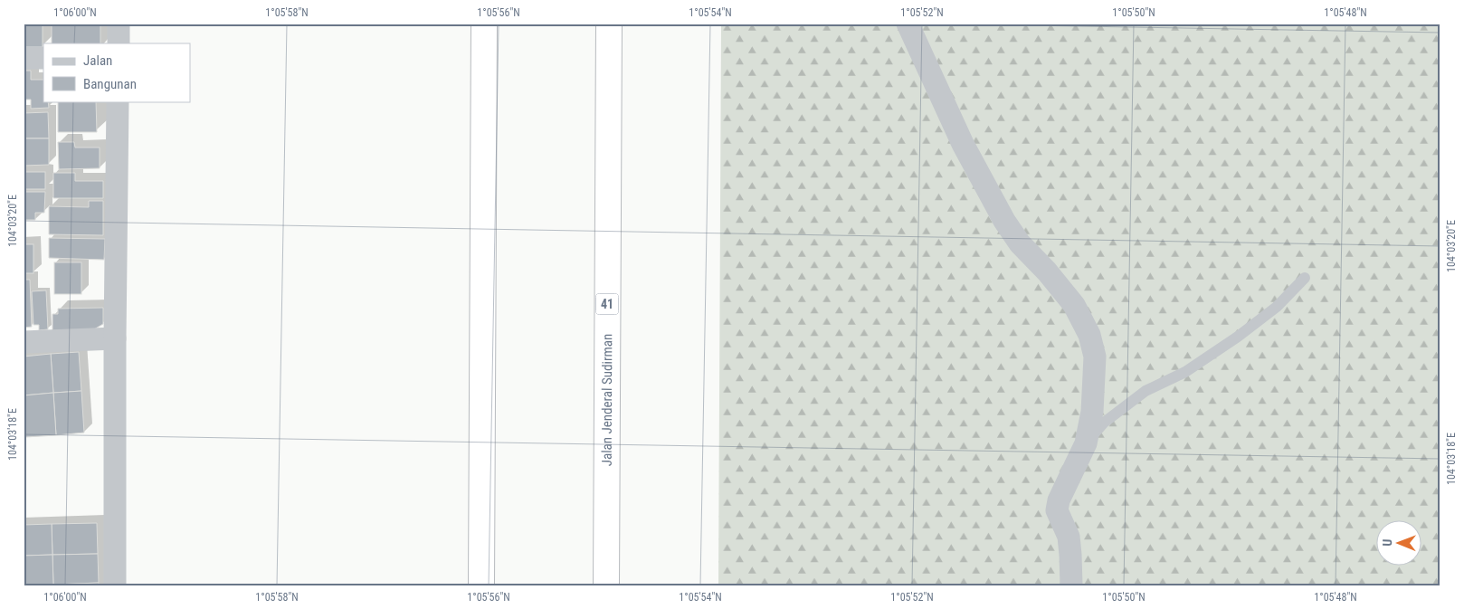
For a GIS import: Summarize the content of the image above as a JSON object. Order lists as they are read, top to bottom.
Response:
{
  "streets": {
    "highway": ["41", "Jalan Jenderal Sudirman"]
  },
  "legend": ["Jalan", "Bangunan"],
  "north": "left",
  "coordinates": [
    "1°06'00\"N",
    "1°05'58\"N",
    "1°05'56\"N",
    "1°05'54\"N",
    "1°05'52\"N",
    "1°05'50\"N",
    "1°05'48\"N",
    "104°03'20\"E",
    "104°03'18\"E"
  ]
}
